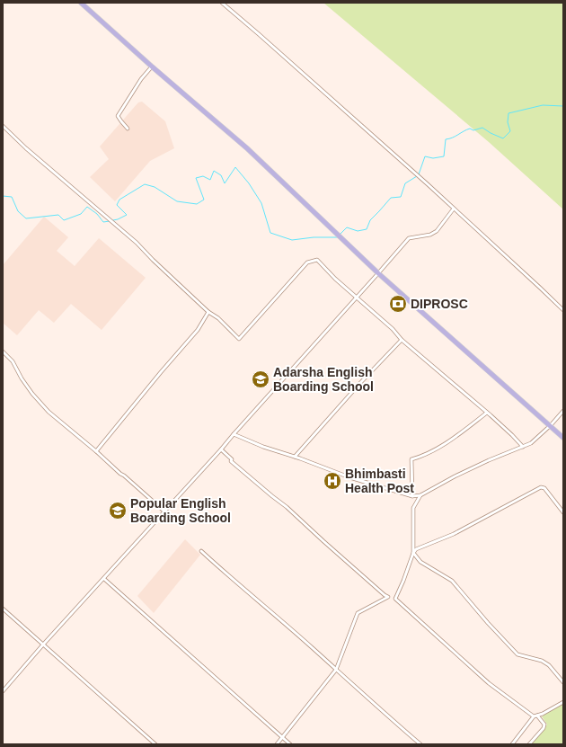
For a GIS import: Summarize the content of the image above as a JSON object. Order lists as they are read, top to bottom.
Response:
{
  "places": {
    "bank": ["DIPROSC"],
    "school or university": ["Adarsha English Boarding School", "Popular English Boarding School"],
    "hospital": ["Bhimbasti Health Post"]
  }
}
